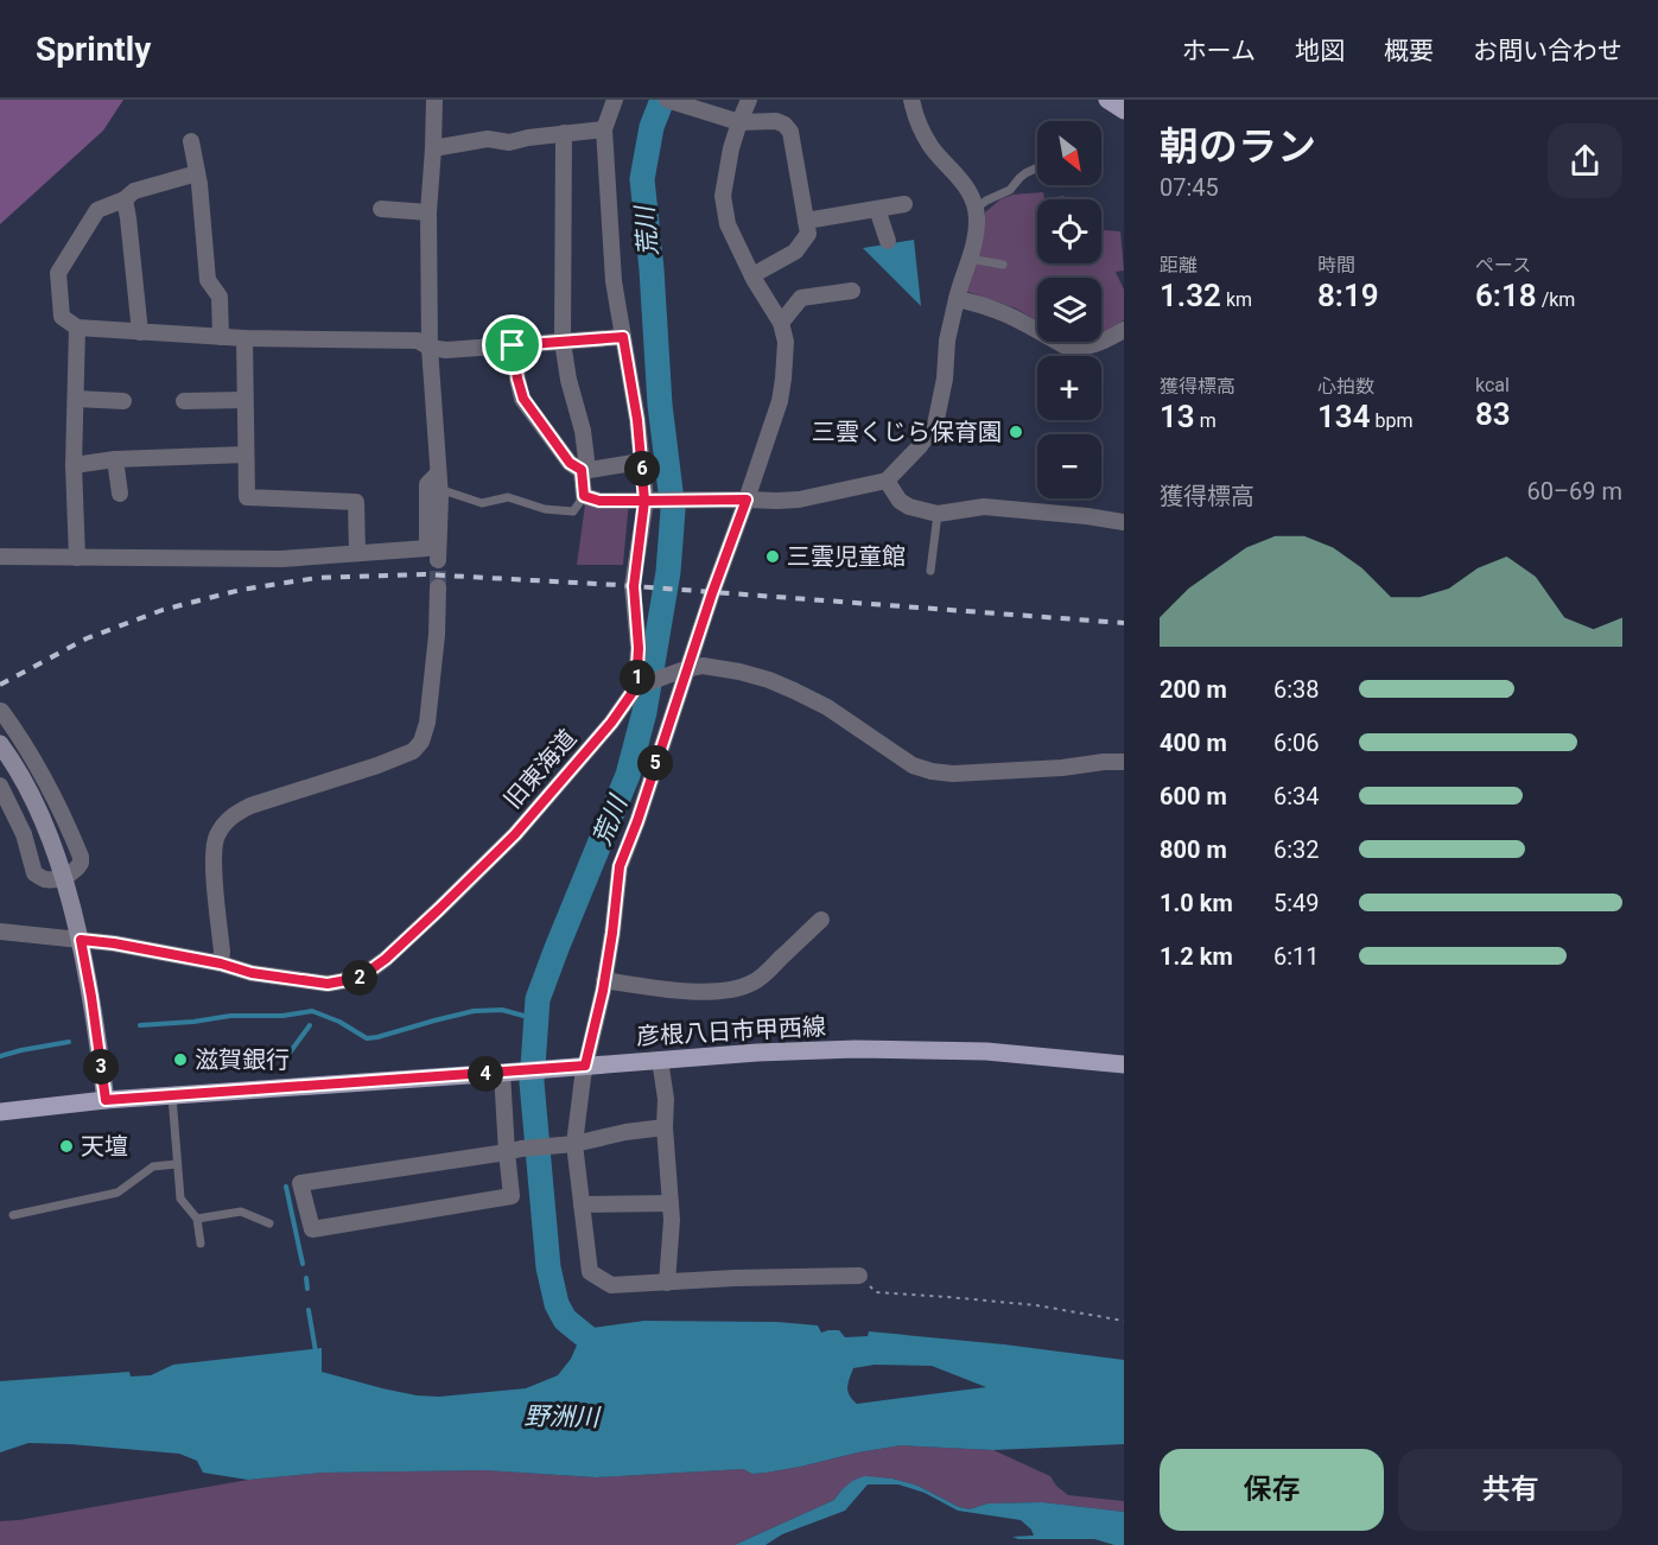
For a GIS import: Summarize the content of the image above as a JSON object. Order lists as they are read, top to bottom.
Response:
{
  "streets": {
    "main road": ["彦根八日市甲西線"],
    "street": ["旧東海道"]
  },
  "water": ["荒川", "野洲川"],
  "places": [
    "三雲くじら保育園",
    "三雲児童館",
    "滋賀銀行",
    "天壇"
  ],
  "north": "bottom right",
  "page": {
    "header": "Sprintly",
    "nav": [
      "ホーム",
      "地図",
      "概要",
      "お問い合わせ"
    ],
    "heading": ["朝のラン", "07:45"],
    "map_buttons": ["+", "−"],
    "stats": [
      ["距離", "1.32 km"],
      ["時間", "8:19"],
      ["ペース", "6:18 /km"],
      ["獲得標高", "13 m"],
      ["心拍数", "134 bpm"],
      ["kcal", "83"]
    ],
    "pins": [
      "6",
      "1",
      "5",
      "2",
      "3",
      "4"
    ],
    "chart": ["獲得標高", "60–69 m"],
    "list": [
      {
        "name": "200 m",
        "note": "6:38"
      },
      {
        "name": "400 m",
        "note": "6:06"
      },
      {
        "name": "600 m",
        "note": "6:34"
      },
      {
        "name": "800 m",
        "note": "6:32"
      },
      {
        "name": "1.0 km",
        "note": "5:49"
      },
      {
        "name": "1.2 km",
        "note": "6:11"
      }
    ],
    "buttons": ["保存", "共有"]
  }
}
